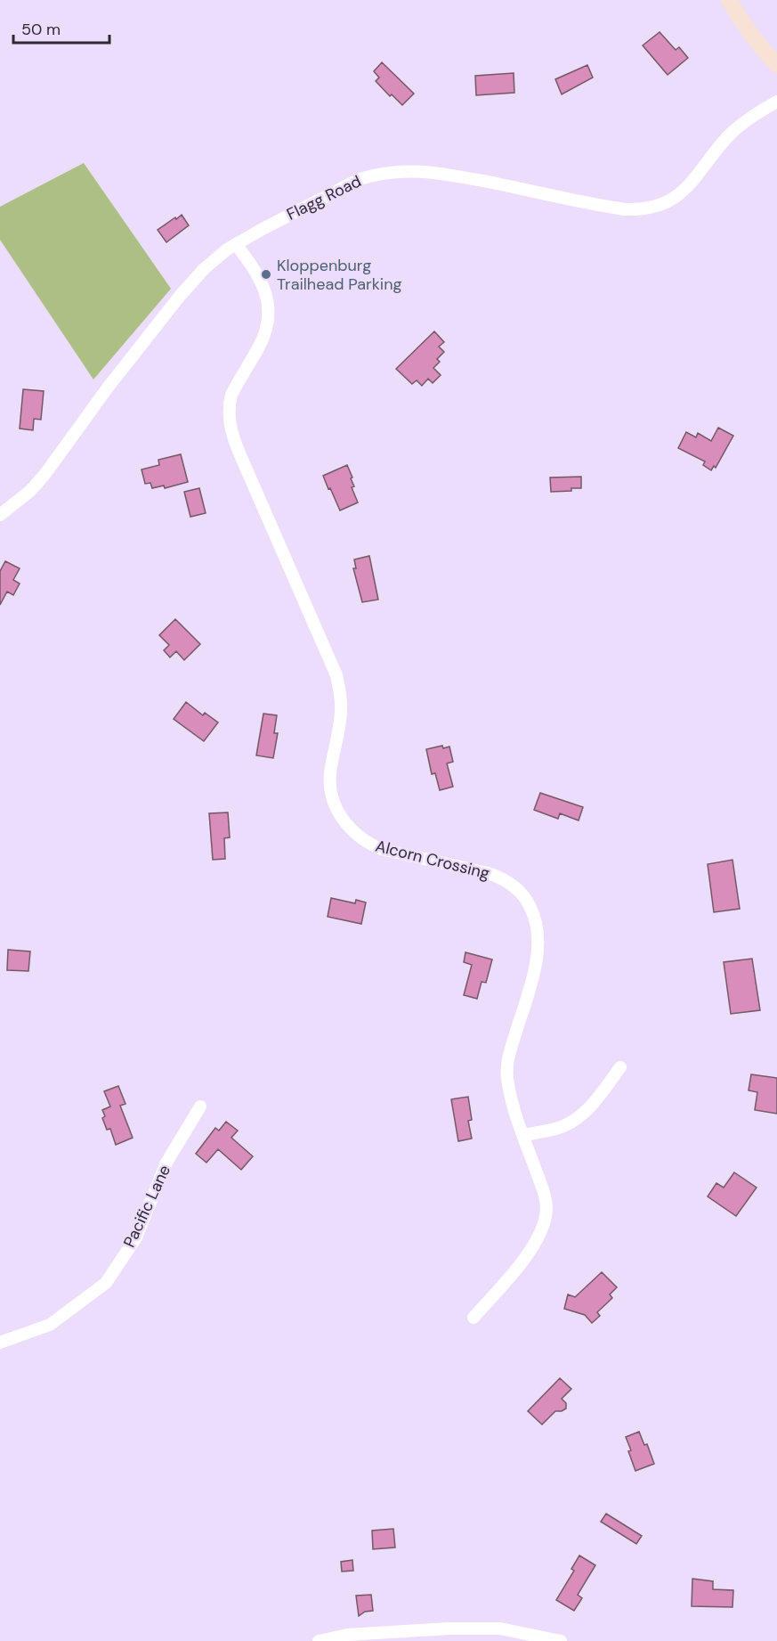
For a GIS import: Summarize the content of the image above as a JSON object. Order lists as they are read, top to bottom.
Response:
{
  "streets": {
    "street": ["Flagg Road", "Alcorn Crossing", "Pacific Lane"]
  },
  "crossings": [
    ["Flagg Road", "Alcorn Crossing"]
  ],
  "places": ["Kloppenburg Trailhead Parking"],
  "scale_bar": "50 m"
}
